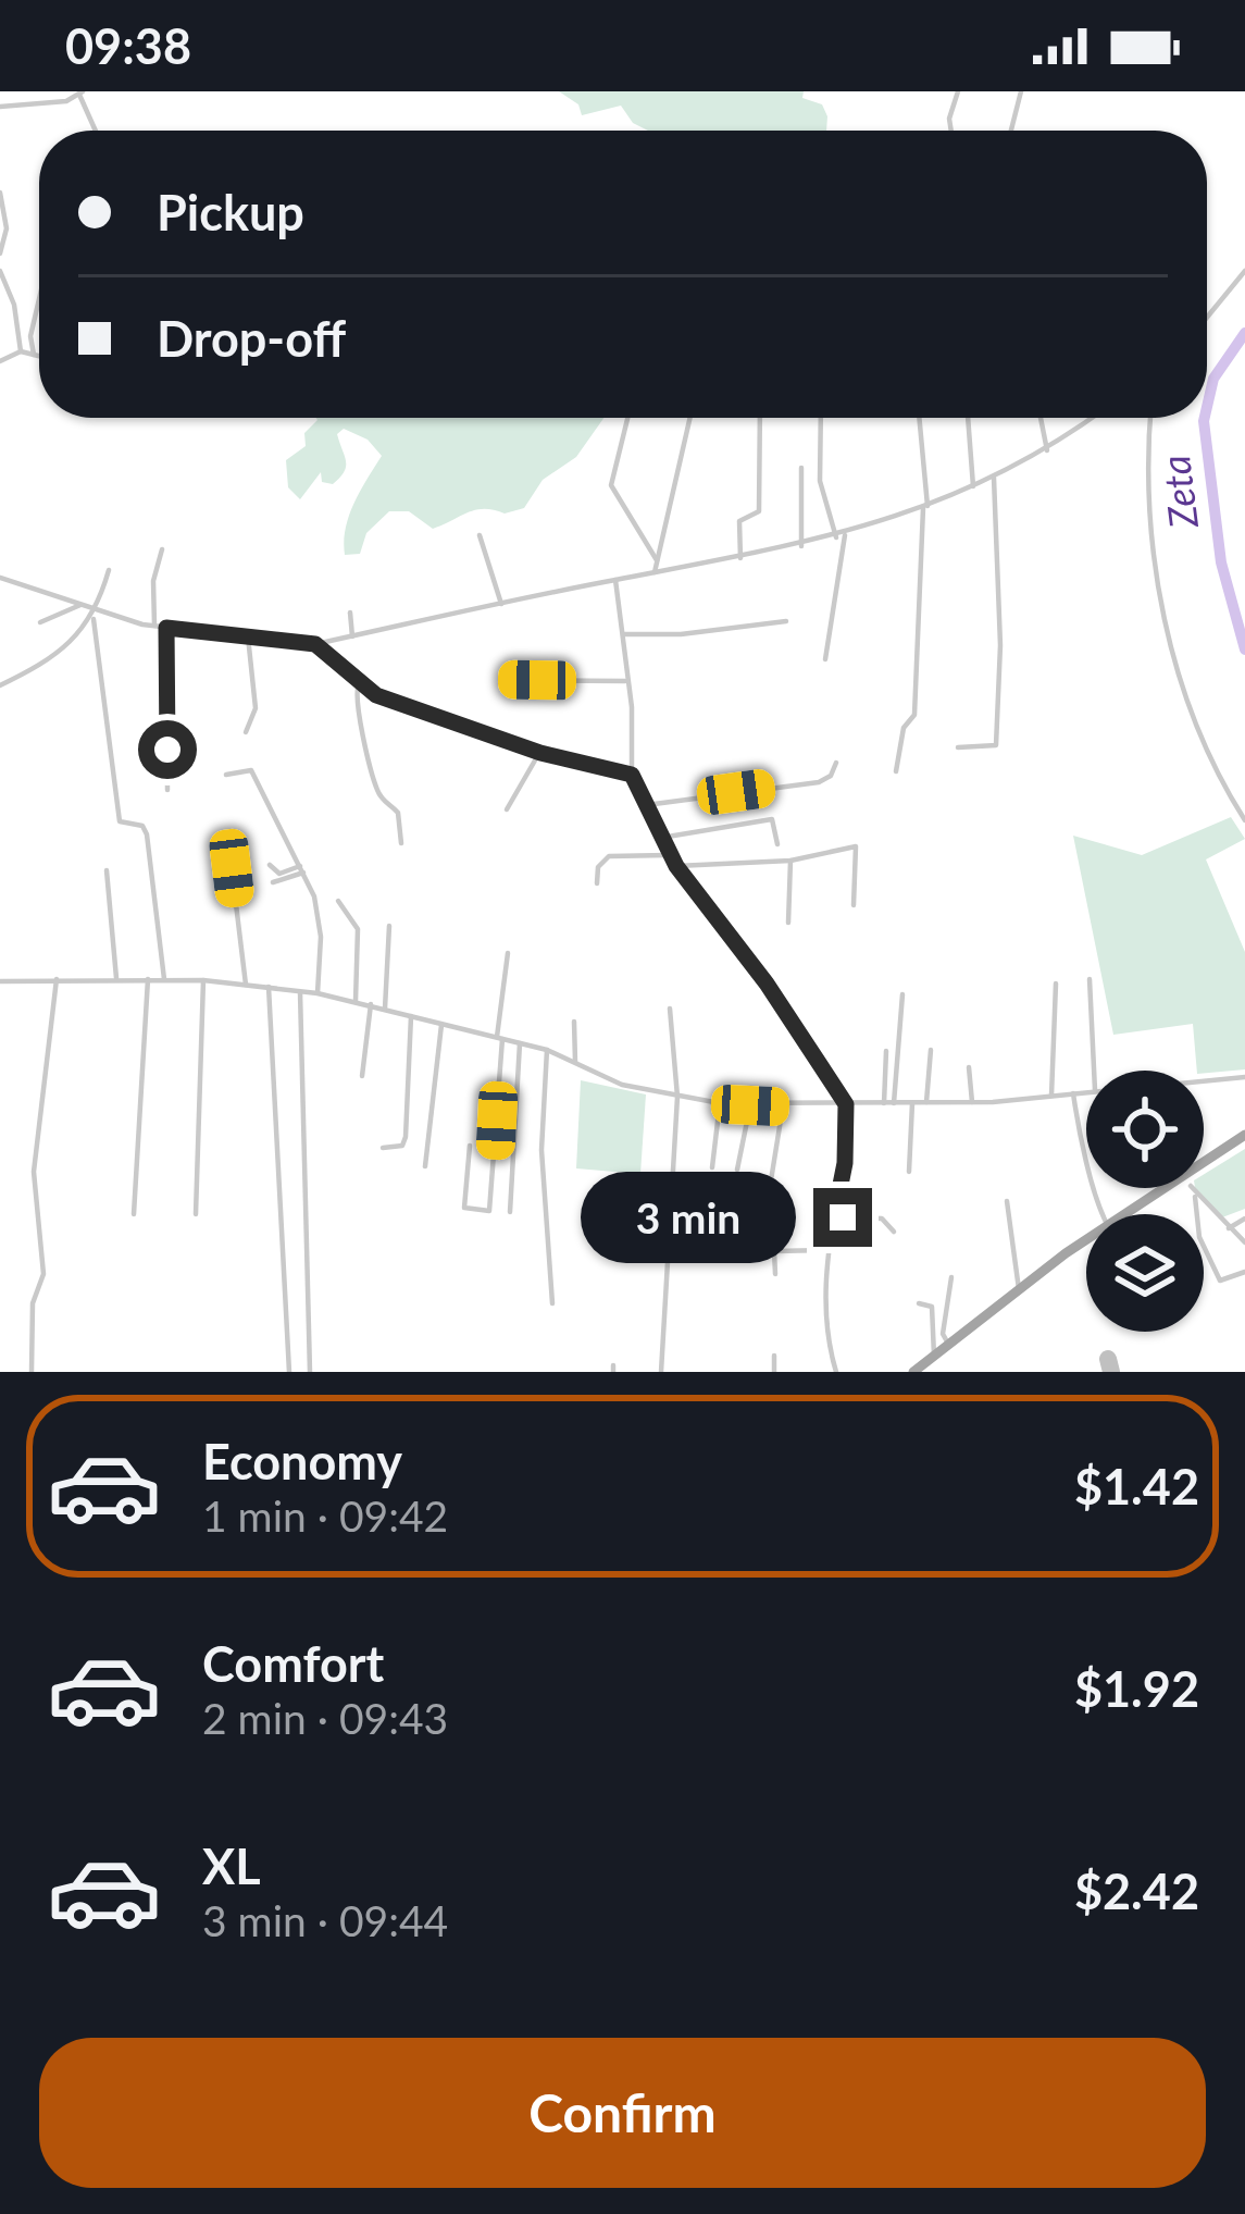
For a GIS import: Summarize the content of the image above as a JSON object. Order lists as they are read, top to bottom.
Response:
{
  "water": ["Zeta"],
  "page": {
    "status": "09:38",
    "banner": ["Pickup", "Drop-off"],
    "bubble": "3 min",
    "list": [
      {
        "name": "Economy",
        "note": "1 min · 09:42",
        "value": "$1.42"
      },
      {
        "name": "Comfort",
        "note": "2 min · 09:43",
        "value": "$1.92"
      },
      {
        "name": "XL",
        "note": "3 min · 09:44",
        "value": "$2.42"
      }
    ],
    "buttons": "Confirm"
  }
}
